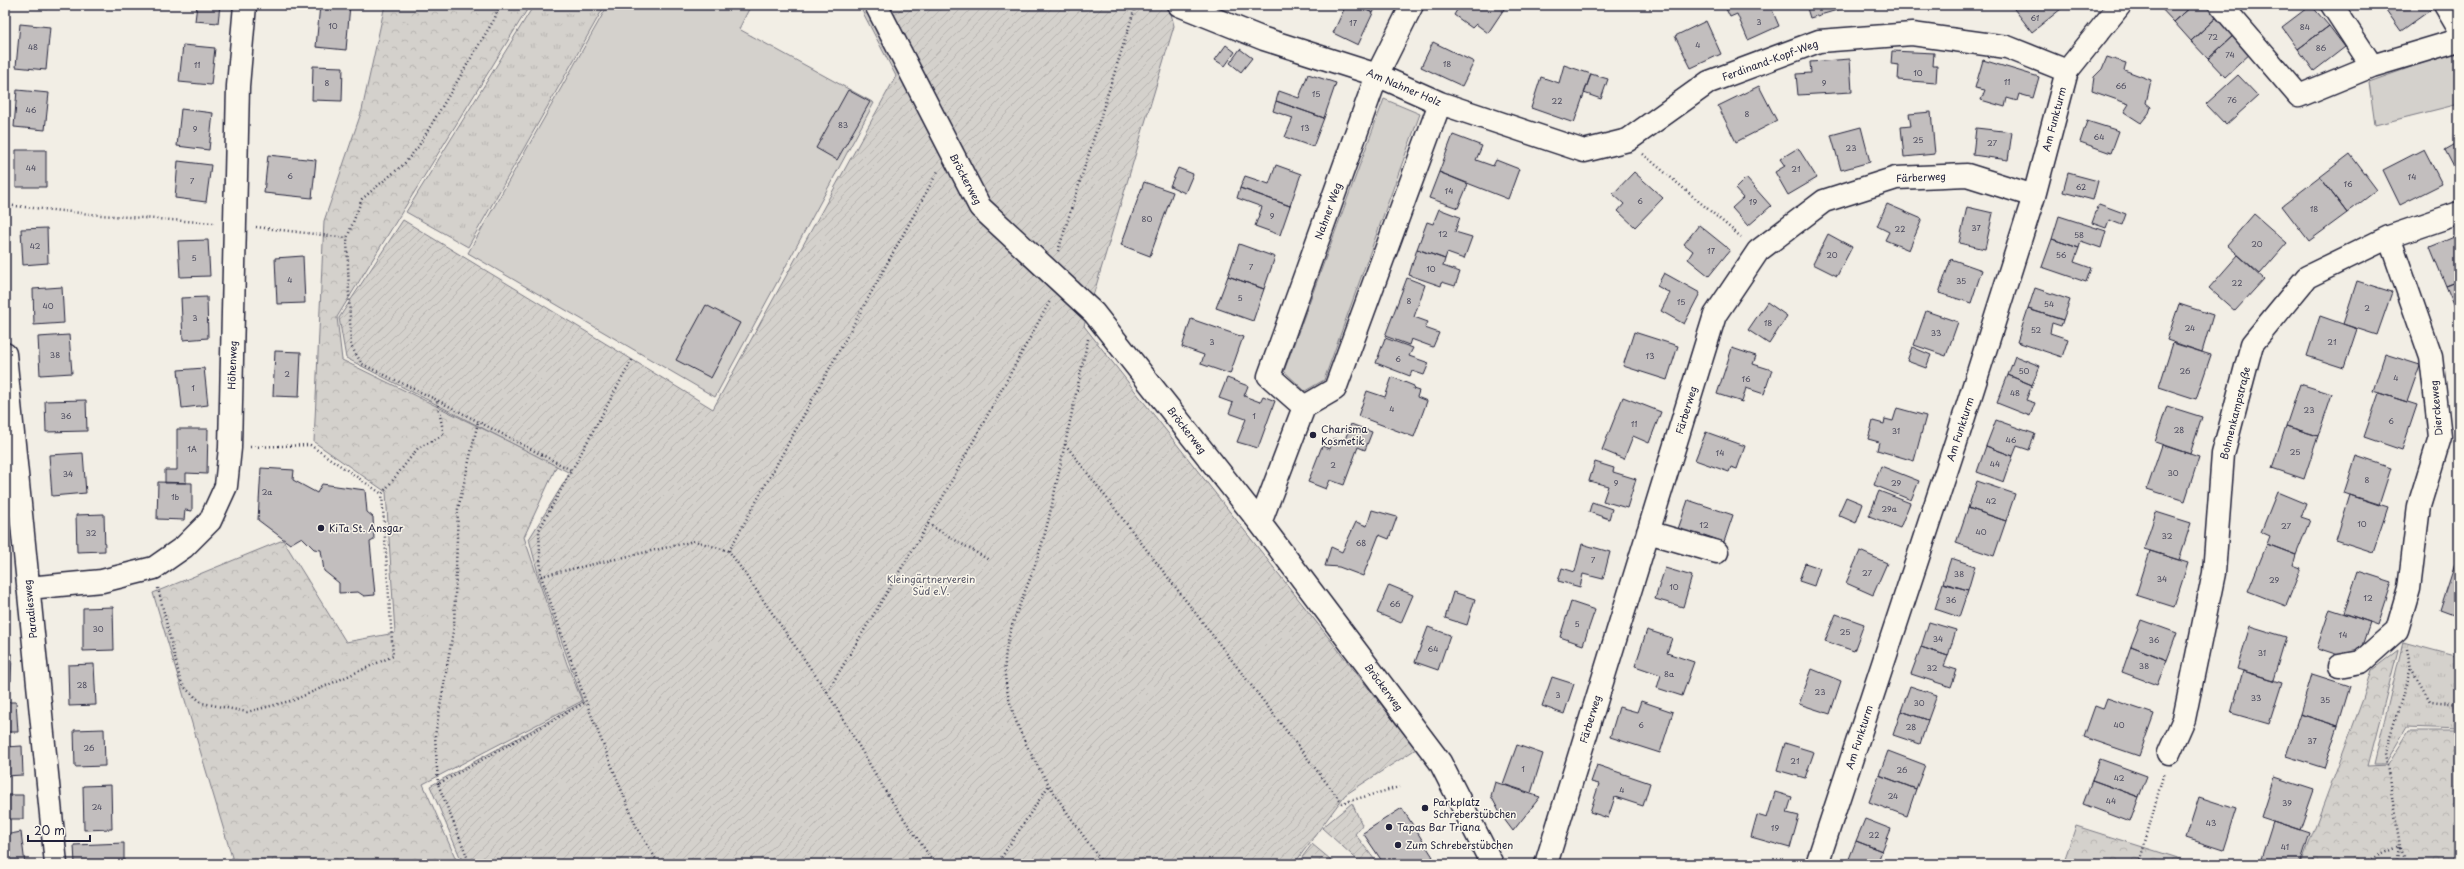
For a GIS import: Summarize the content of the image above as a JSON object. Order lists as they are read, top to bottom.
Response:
{
  "streets": {
    "street": [
      "Ferdinand-Kopf-Weg",
      "Am Nahner Holz",
      "Am Funkturm",
      "Färberweg",
      "Bröckerweg",
      "Nahner Weg",
      "Höhenweg",
      "Dierckeweg",
      "Bohnenkampstraße",
      "Paradiesweg"
    ]
  },
  "crossings": [
    ["Ferdinand-Kopf-Weg", "Am Nahner Holz"],
    ["Ferdinand-Kopf-Weg", "Am Funkturm"],
    ["Am Nahner Holz", "Nahner Weg"],
    ["Am Funkturm", "Färberweg"],
    ["Höhenweg", "Paradiesweg"],
    ["Dierckeweg", "Bohnenkampstraße"]
  ],
  "parks": ["Kleingärtnerverein Süd e.V."],
  "places": [
    "Charisma Kosmetik",
    "KiTa St. Ansgar",
    "Parkplatz Schreberstübchen",
    "Tapas Bar Triana",
    "Zum Schreberstübchen"
  ],
  "house_numbers": [
    "61",
    "3",
    "17",
    "10",
    "84",
    "72",
    "4",
    "48",
    "86",
    "74",
    "18",
    "11",
    "10",
    "11",
    "8",
    "9",
    "66",
    "15",
    "76",
    "22",
    "46",
    "8",
    "83",
    "13",
    "9",
    "64",
    "25",
    "27",
    "23",
    "44",
    "21",
    "6",
    "14",
    "7",
    "16",
    "62",
    "14",
    "6",
    "19",
    "18",
    "9",
    "80",
    "37",
    "22",
    "12",
    "58",
    "20",
    "42",
    "17",
    "20",
    "56",
    "5",
    "7",
    "10",
    "4",
    "35",
    "22",
    "5",
    "8",
    "15",
    "54",
    "40",
    "2",
    "3",
    "18",
    "24",
    "52",
    "33",
    "3",
    "21",
    "38",
    "13",
    "6",
    "50",
    "26",
    "2",
    "4",
    "16",
    "1",
    "48",
    "4",
    "23",
    "36",
    "1",
    "6",
    "11",
    "28",
    "31",
    "46",
    "1A",
    "25",
    "14",
    "44",
    "2",
    "30",
    "34",
    "8",
    "9",
    "29",
    "2a",
    "1b",
    "42",
    "29a",
    "10",
    "12",
    "27",
    "40",
    "32",
    "32",
    "68",
    "7",
    "27",
    "38",
    "34",
    "29",
    "10",
    "12",
    "36",
    "66",
    "5",
    "30",
    "25",
    "14",
    "34",
    "36",
    "64",
    "31",
    "38",
    "32",
    "8a",
    "28",
    "23",
    "3",
    "33",
    "35",
    "30",
    "6",
    "40",
    "28",
    "37",
    "26",
    "21",
    "1",
    "26",
    "42",
    "4",
    "24",
    "44",
    "39",
    "24",
    "43",
    "19",
    "22",
    "41"
  ],
  "scale_bar": "20 m"
}
